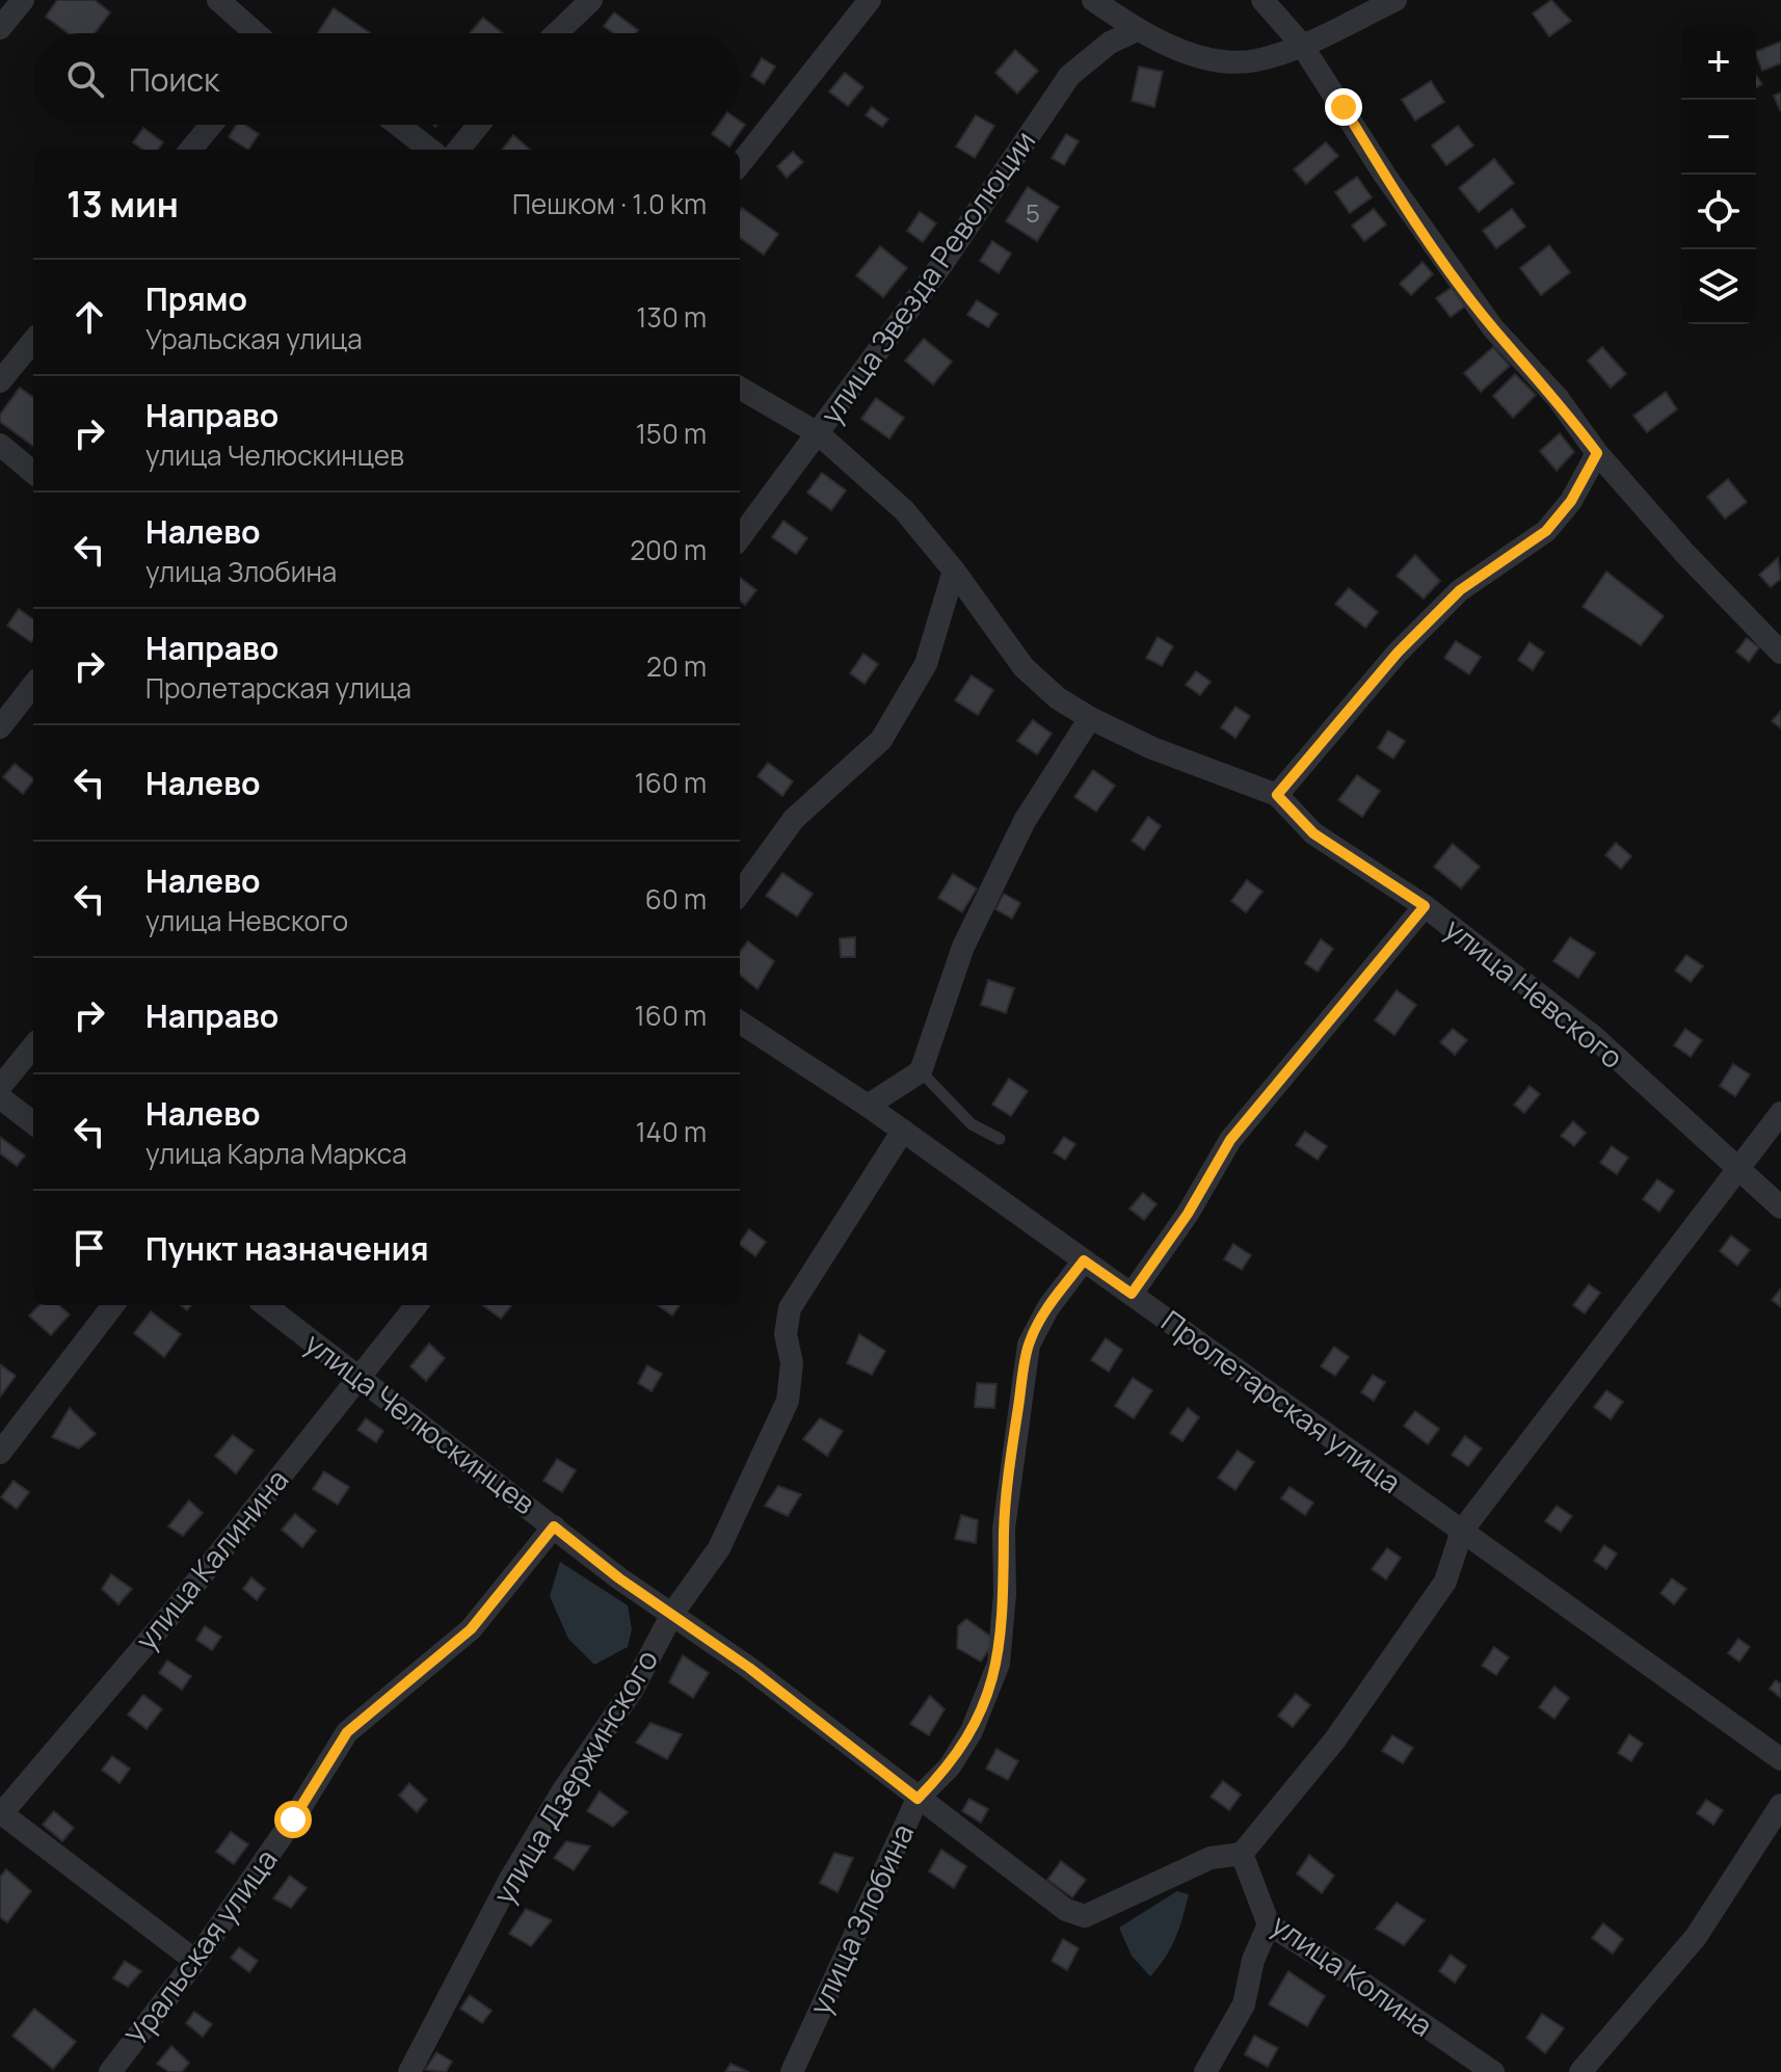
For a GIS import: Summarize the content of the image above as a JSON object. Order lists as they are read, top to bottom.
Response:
{
  "streets": {
    "street": [
      "улица Звезда Революции",
      "улица Невского",
      "Пролетарская улица",
      "улица Челюскинцев",
      "улица Калинина",
      "улица Дзержинского",
      "улица Злобина",
      "Уральская улица",
      "улица Колина"
    ]
  },
  "crossings": [
    ["улица Звезда Революции", "улица Невского"],
    ["Пролетарская улица", "улица Дзержинского"],
    ["Пролетарская улица", "улица Злобина"],
    ["улица Челюскинцев", "улица Калинина"],
    ["улица Челюскинцев", "улица Дзержинского"],
    ["улица Челюскинцев", "улица Злобина"],
    ["улица Челюскинцев", "Уральская улица"],
    ["улица Челюскинцев", "улица Колина"]
  ],
  "house_numbers": ["5"],
  "page": {
    "map_buttons": ["+", "−"],
    "search": "Поиск",
    "heading": ["13 мин", "Пешком · 1.0 km"],
    "list": [
      ["Прямо", "Уральская улица", "130 m"],
      ["Направо", "улица Челюскинцев", "150 m"],
      ["Налево", "улица Злобина", "200 m"],
      ["Направо", "Пролетарская улица", "20 m"],
      ["Налево", "160 m"],
      ["Налево", "улица Невского", "60 m"],
      ["Направо", "160 m"],
      ["Налево", "улица Карла Маркса", "140 m"],
      "Пункт назначения"
    ]
  }
}
